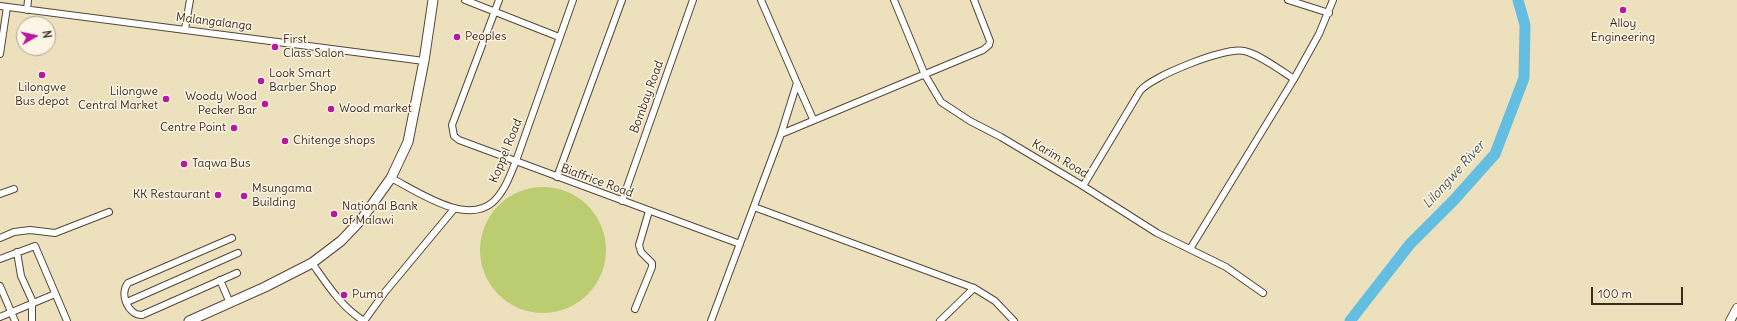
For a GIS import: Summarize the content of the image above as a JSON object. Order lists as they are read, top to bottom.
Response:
{
  "streets": {
    "street": [
      "Malangalanga",
      "Bombay Road",
      "Koppel Road",
      "Karim Road",
      "Biaffrice Road"
    ]
  },
  "crossings": [
    ["Bombay Road", "Biaffrice Road"],
    ["Koppel Road", "Biaffrice Road"]
  ],
  "water": ["Lilongwe River"],
  "places": [
    "Alloy Engineering",
    "Peoples",
    "First Class Salon",
    "Lilongwe Bus depot",
    "Look Smart Barber Shop",
    "Lilongwe Central Market",
    "Woody Wood Pecker Bar",
    "Wood market",
    "Centre Point",
    "Chitenge shops",
    "Taqwa Bus",
    "KK Restaurant",
    "Msungama Building",
    "National Bank of Malawi",
    "Puma"
  ],
  "scale_bar": "100 m",
  "north": "right"
}
